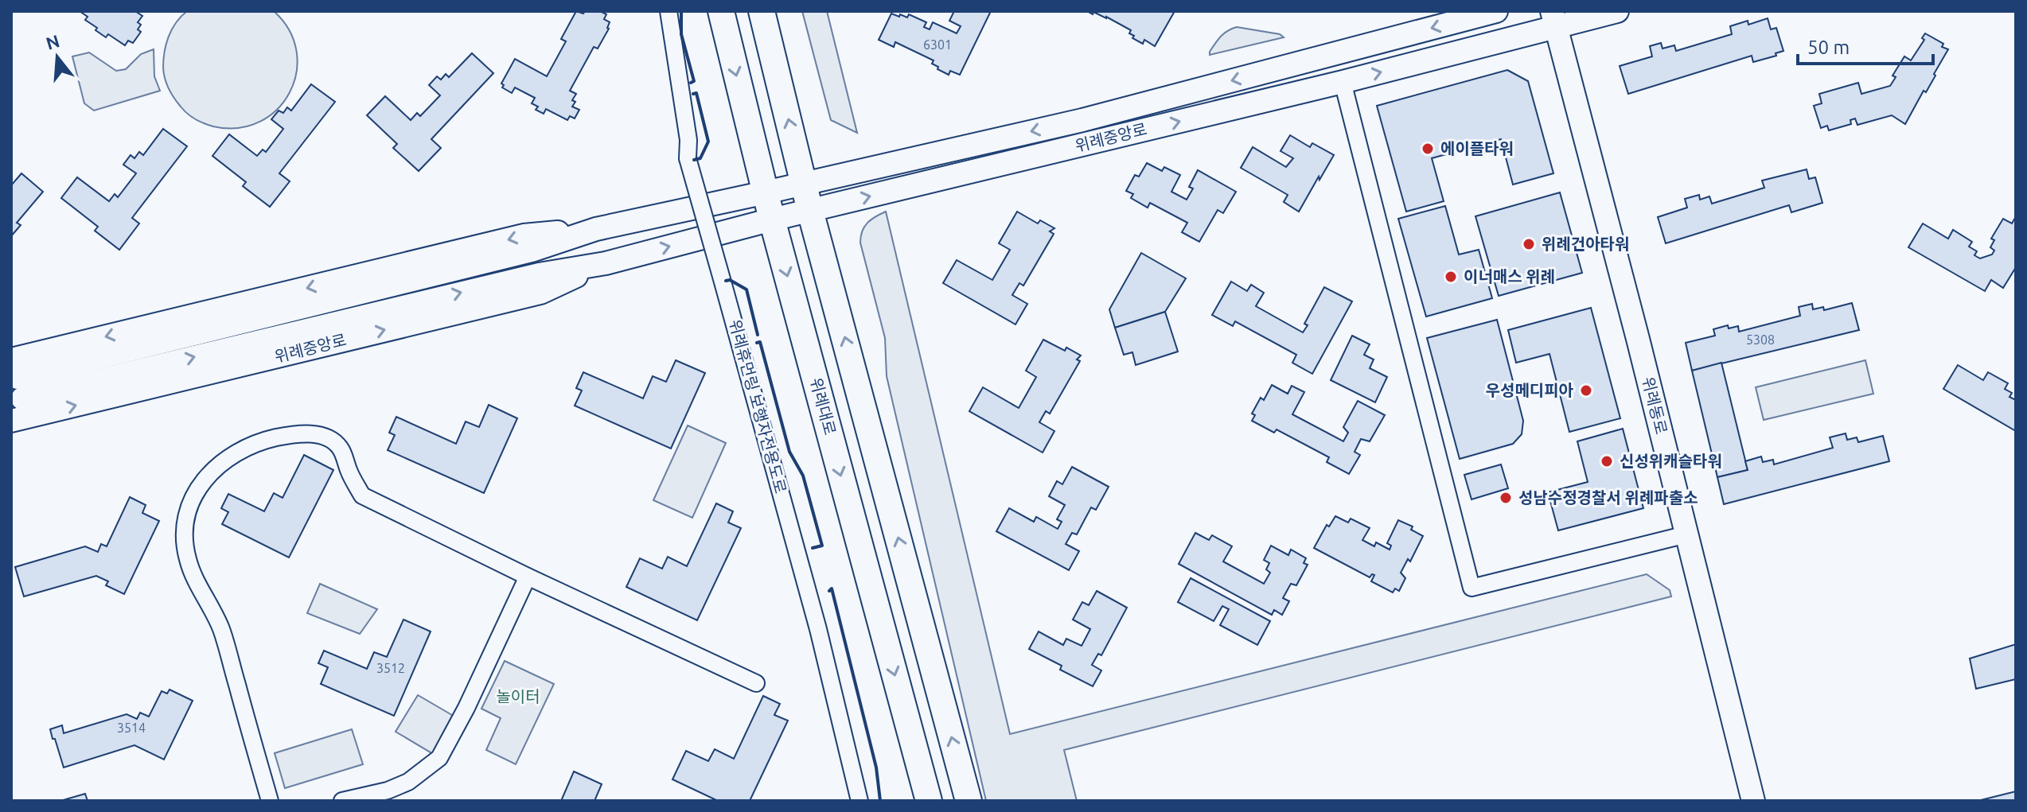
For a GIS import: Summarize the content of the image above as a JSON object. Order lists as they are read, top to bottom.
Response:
{
  "streets": {
    "main road": ["위례중앙로", "위례동로", "위례대로"],
    "street": ["위례휴먼링 보행자전용도로"]
  },
  "crossings": [
    ["위례중앙로", "위례동로"],
    ["위례중앙로", "위례대로"]
  ],
  "parks": ["놀이터"],
  "places": [
    "에이플타워",
    "위례건아타워",
    "이너매스 위례",
    "우성메디피아",
    "신성위캐슬타워",
    "성남수정경찰서 위례파출소"
  ],
  "house_numbers": [
    "6301",
    "5308",
    "3512",
    "3514"
  ],
  "scale_bar": "50 m",
  "north": "top"
}
